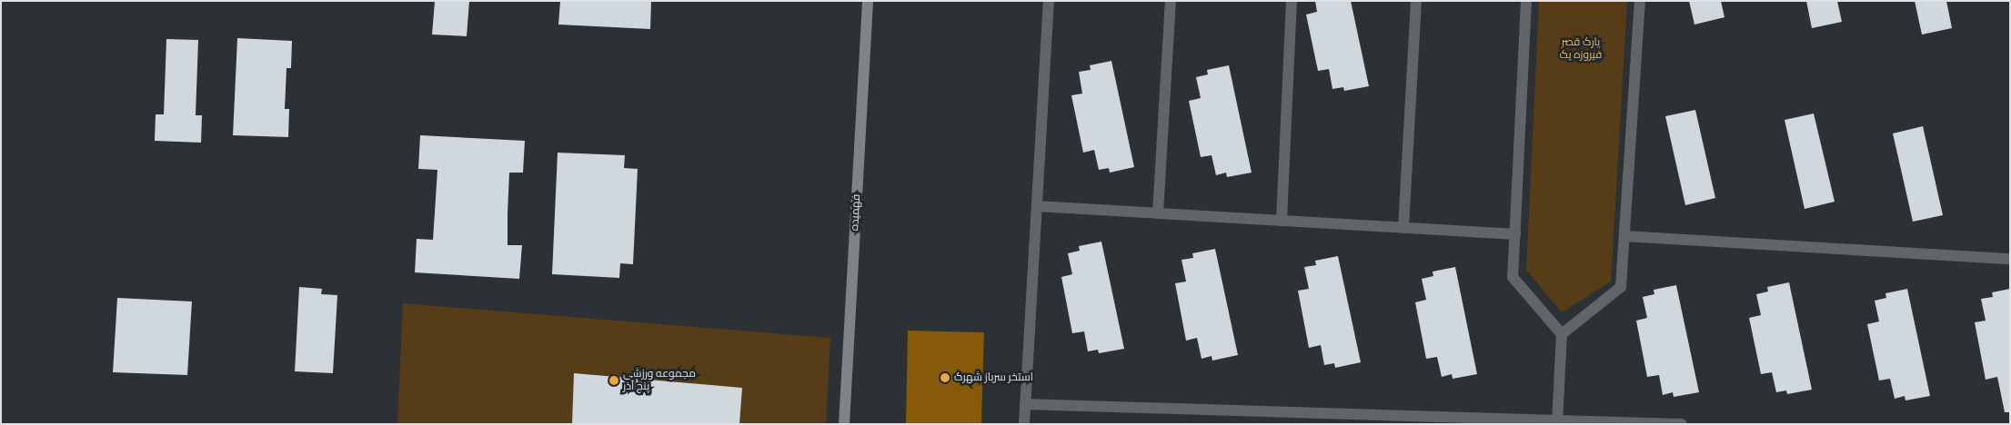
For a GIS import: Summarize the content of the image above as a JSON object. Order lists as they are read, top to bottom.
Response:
{
  "streets": {
    "main road": ["فهمیده"]
  },
  "parks": ["پارک قصر فیروزه یک"],
  "places": ["استخر سرباز شهرک", "مجموعه ورزشی پنج آذر"]
}
